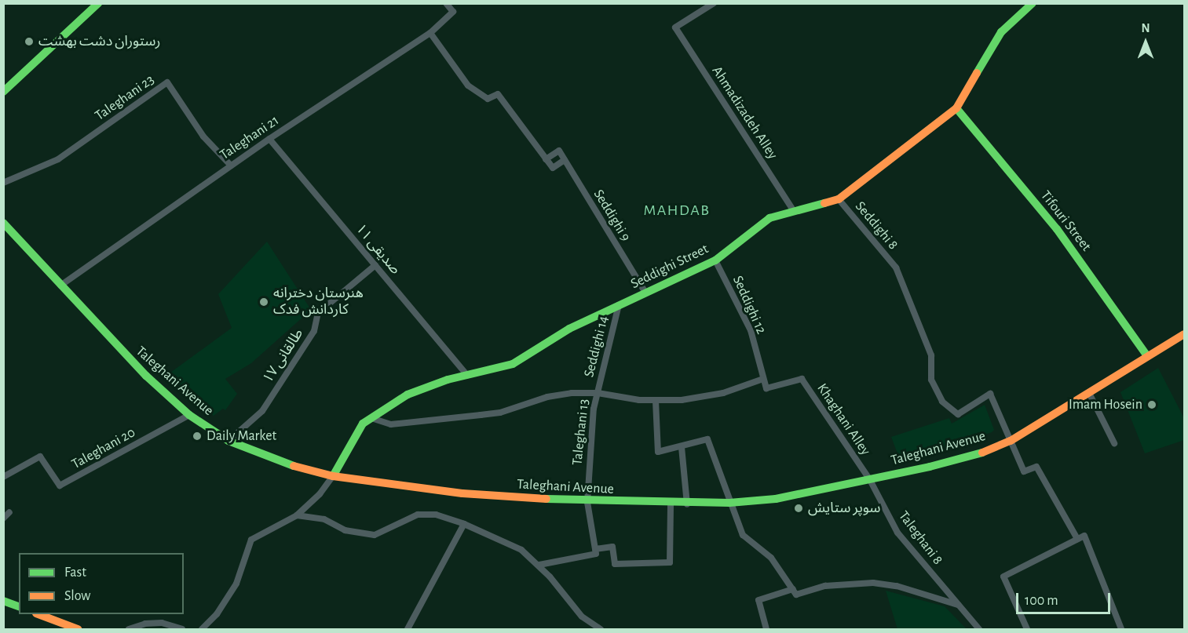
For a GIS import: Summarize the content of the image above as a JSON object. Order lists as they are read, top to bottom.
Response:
{
  "streets": {
    "main road": ["Tifouri Street", "Seddighi Street", "Taleghani Avenue"],
    "street": [
      "Taleghani 23",
      "Ahmadizadeh Alley",
      "Taleghani 21",
      "Seddighi 9",
      "Seddighi 8",
      "صدیقی ۱۱",
      "Seddighi 12",
      "Seddighi 14",
      "طالقانی ۱۷",
      "Khaghani Alley",
      "Taleghani 13",
      "Taleghani 20",
      "Taleghani 8"
    ]
  },
  "crossings": [
    ["Taleghani 23", "Taleghani 21"],
    ["Ahmadizadeh Alley", "Seddighi Street"],
    ["Taleghani 21", "صدیقی ۱۱"],
    ["Taleghani 21", "Taleghani Avenue"],
    ["Seddighi 9", "Seddighi Street"],
    ["Tifouri Street", "Seddighi Street"],
    ["Tifouri Street", "Taleghani Avenue"],
    ["Seddighi 8", "Seddighi Street"],
    ["Seddighi 8", "Taleghani Avenue"],
    ["صدیقی ۱۱", "Seddighi Street"],
    ["صدیقی ۱۱", "طالقانی ۱۷"],
    ["Seddighi Street", "Seddighi 12"],
    ["Seddighi Street", "Seddighi 14"],
    ["Seddighi Street", "Taleghani Avenue"],
    ["Seddighi 12", "Khaghani Alley"],
    ["Seddighi 14", "Taleghani 13"],
    ["طالقانی ۱۷", "Taleghani Avenue"],
    ["Taleghani Avenue", "Khaghani Alley"],
    ["Taleghani Avenue", "Taleghani 13"],
    ["Taleghani Avenue", "Taleghani 20"],
    ["Taleghani Avenue", "Taleghani 8"],
    ["Khaghani Alley", "Taleghani 8"]
  ],
  "districts": ["MAHDAB"],
  "places": [
    "رستوران دشت بهشت",
    "هنرستان دخترانه کاردانش فدک",
    "Imam Hosein",
    "Daily Market",
    "سوپر ستایش"
  ],
  "legend": ["Fast", "Slow"],
  "scale_bar": "100 m",
  "north": "top"
}
